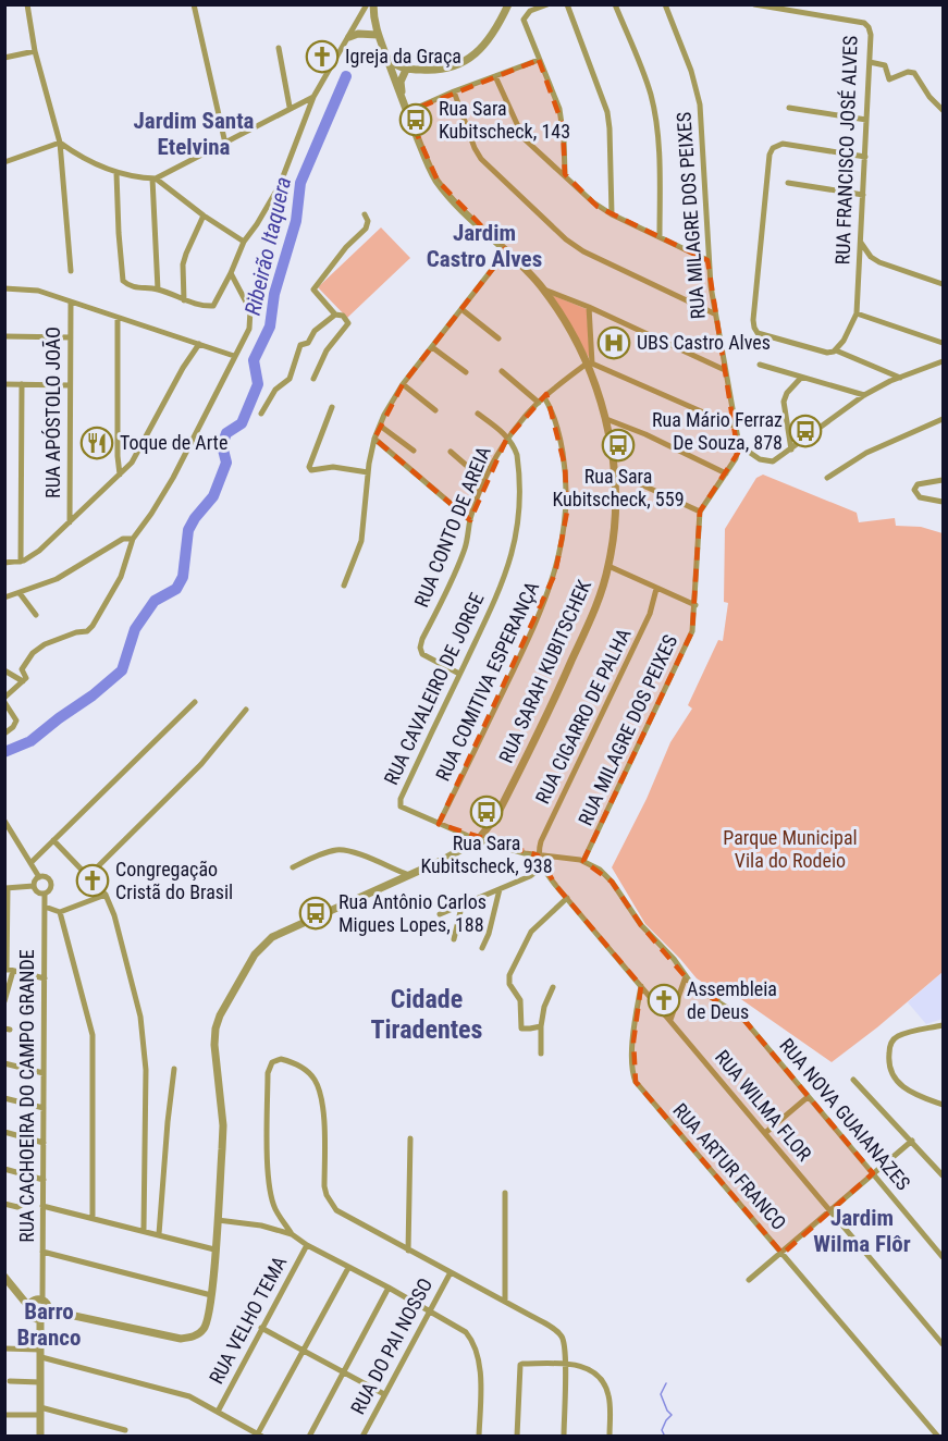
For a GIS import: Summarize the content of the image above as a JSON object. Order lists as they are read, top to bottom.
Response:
{
  "streets": {
    "street": [
      "RUA FRANCISCO JOSÉ ALVES",
      "RUA MILAGRE DOS PEIXES",
      "RUA APÓSTOLO JOÃO",
      "RUA CONTO DE AREIA",
      "RUA SARAH KUBITSCHEK",
      "RUA COMITIVA ESPERANÇA",
      "RUA CAVALEIRO DE JORGE",
      "RUA CIGARRO DE PALHA",
      "RUA CACHOEIRA DO CAMPO GRANDE",
      "RUA WILMA FLOR",
      "RUA NOVA GUAIANAZES",
      "RUA ARTUR FRANCO",
      "RUA VELHO TEMA",
      "RUA DO PAI NOSSO"
    ]
  },
  "crossings": [
    ["RUA MILAGRE DOS PEIXES", "RUA CAVALEIRO DE JORGE"],
    ["RUA MILAGRE DOS PEIXES", "RUA NOVA GUAIANAZES"],
    ["RUA CONTO DE AREIA", "RUA SARAH KUBITSCHEK"],
    ["RUA CONTO DE AREIA", "RUA COMITIVA ESPERANÇA"],
    ["RUA CONTO DE AREIA", "RUA CAVALEIRO DE JORGE"],
    ["RUA SARAH KUBITSCHEK", "RUA CAVALEIRO DE JORGE"],
    ["RUA COMITIVA ESPERANÇA", "RUA CAVALEIRO DE JORGE"],
    ["RUA CAVALEIRO DE JORGE", "RUA CIGARRO DE PALHA"],
    ["RUA CAVALEIRO DE JORGE", "RUA WILMA FLOR"],
    ["RUA CAVALEIRO DE JORGE", "RUA NOVA GUAIANAZES"],
    ["RUA CIGARRO DE PALHA", "RUA WILMA FLOR"],
    ["RUA WILMA FLOR", "RUA ARTUR FRANCO"]
  ],
  "districts": [
    "Jardim Santa Etelvina",
    "Jardim Castro Alves",
    "Cidade Tiradentes",
    "Jardim Wilma Flôr",
    "Barro Branco"
  ],
  "water": ["Ribeirão Itaquera"],
  "parks": ["Parque Municipal Vila do Rodeio"],
  "places": {
    "church": ["Igreja da Graça", "Congregação Cristã do Brasil", "Assembleia de Deus"],
    "bus stop": [
      "Rua Sara Kubitscheck, 143",
      "Rua Mário Ferraz De Souza, 878",
      "Rua Sara Kubitscheck, 559",
      "Rua Sara Kubitscheck, 938",
      "Rua Antônio Carlos Migues Lopes, 188"
    ],
    "hospital": ["UBS Castro Alves"],
    "restaurant": ["Toque de Arte"]
  }
}
